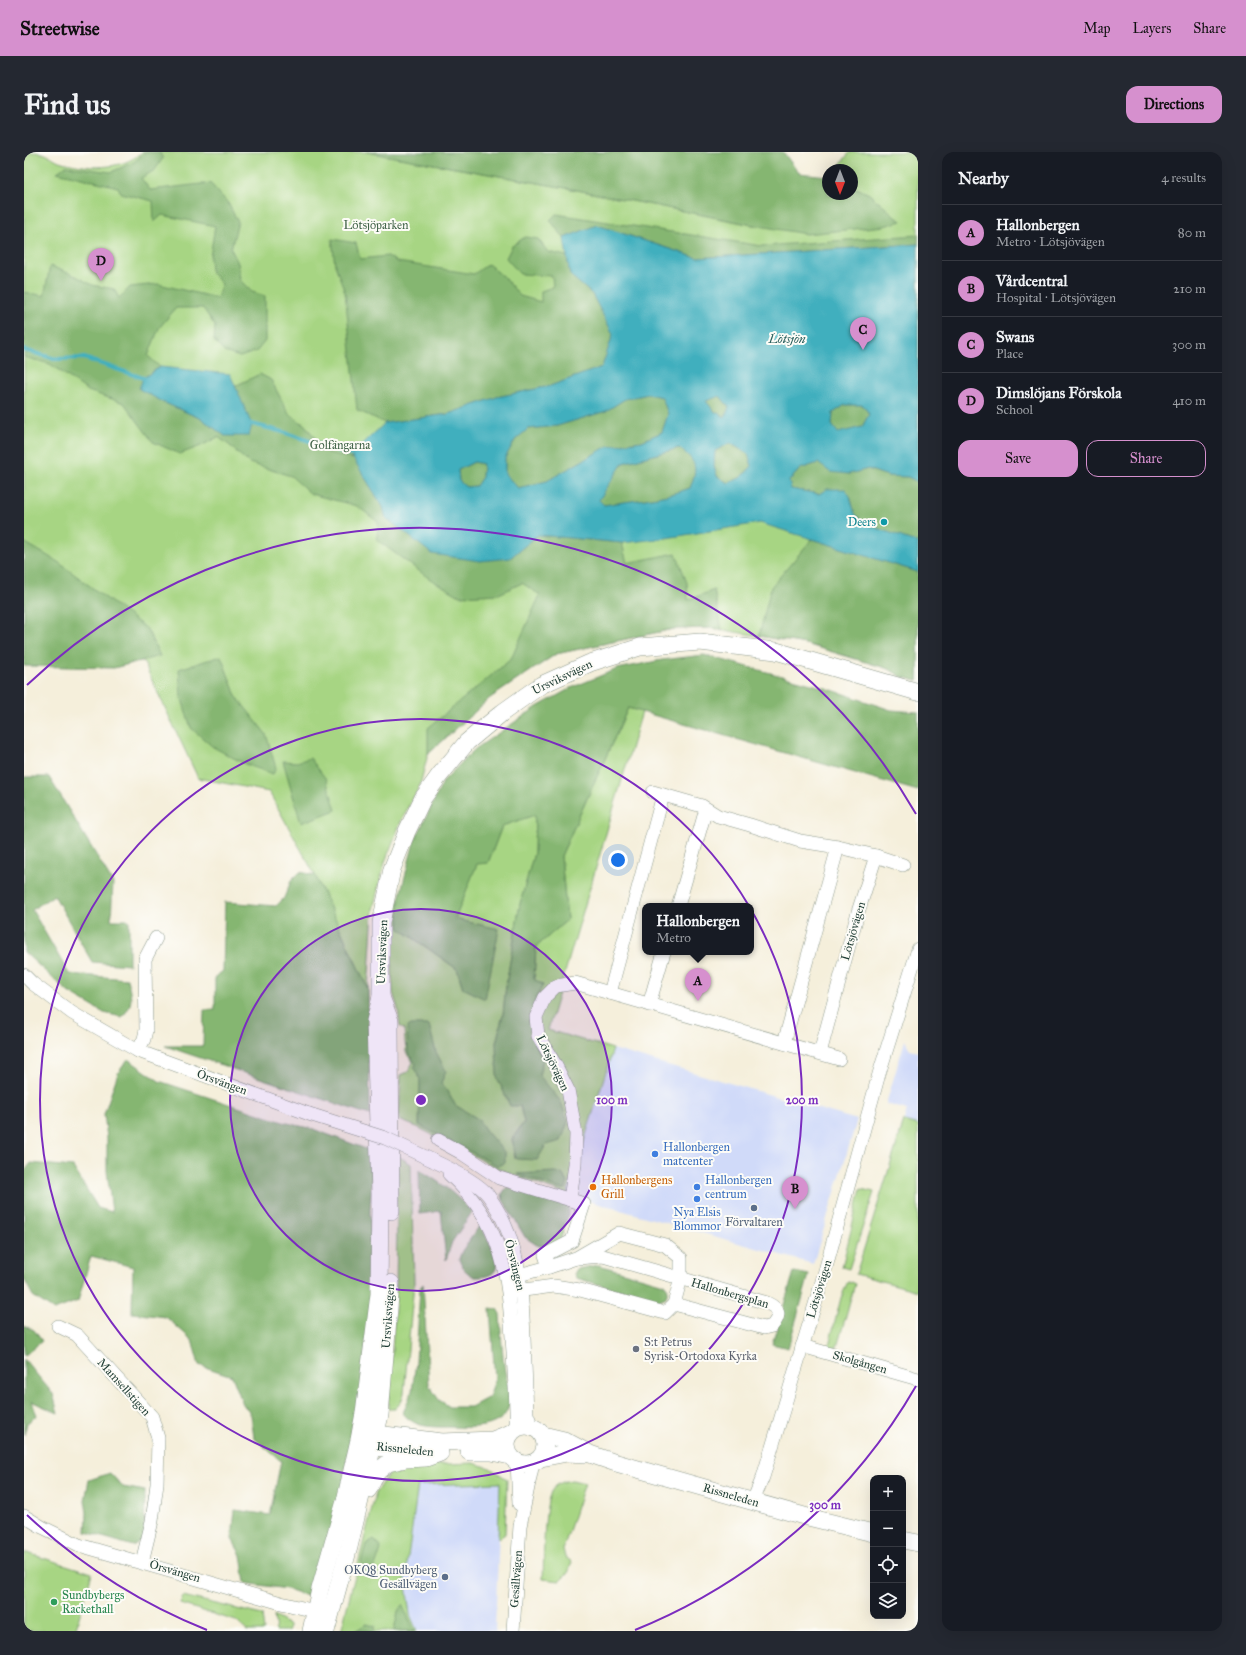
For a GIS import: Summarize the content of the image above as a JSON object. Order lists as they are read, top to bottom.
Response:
{
  "streets": {
    "street": [
      "Ursviksvägen",
      "Lötsjövägen",
      "Örsvängen",
      "Hallonbergsplan",
      "Skolgången",
      "Mamsellstigen",
      "Rissneleden",
      "Gesällvägen"
    ]
  },
  "crossings": [
    ["Ursviksvägen", "Örsvängen"],
    ["Ursviksvägen", "Rissneleden"],
    ["Lötsjövägen", "Skolgången"],
    ["Lötsjövägen", "Rissneleden"],
    ["Örsvängen", "Hallonbergsplan"],
    ["Örsvängen", "Mamsellstigen"],
    ["Örsvängen", "Rissneleden"],
    ["Rissneleden", "Gesällvägen"]
  ],
  "water": ["Lötsjön"],
  "parks": ["Lötsjöparken", "Golfängarna"],
  "places": [
    "Deers",
    "Hallonbergen matcenter",
    "Hallonbergens Grill",
    "Hallonbergen centrum",
    "Nya Elsis Blommor",
    "Förvaltaren",
    "S:t Petrus Syrisk-Ortodoxa Kyrka",
    "OKQ8 Sundbyberg Gesällvägen",
    "Sundbybergs Rackethall"
  ],
  "north": "bottom",
  "page": {
    "header": "Streetwise",
    "nav": ["Map", "Layers", "Share"],
    "buttons": [
      "Directions",
      ["Save", "Share"]
    ],
    "title": "Find us",
    "heading": ["Nearby", "4 results"],
    "list": [
      {
        "mark": "A",
        "name": "Hallonbergen",
        "note": "Metro · Lötsjövägen",
        "value": "80 m"
      },
      {
        "mark": "B",
        "name": "Vårdcentral",
        "note": "Hospital · Lötsjövägen",
        "value": "210 m"
      },
      {
        "mark": "C",
        "name": "Swans",
        "note": "Place",
        "value": "300 m"
      },
      {
        "mark": "D",
        "name": "Dimslöjans Förskola",
        "note": "School",
        "value": "410 m"
      }
    ],
    "pins": [
      "D",
      "C",
      "A",
      "B"
    ],
    "popup": ["Hallonbergen", "Metro"],
    "map_buttons": ["+", "−"]
  },
  "rings": ["100 m", "200 m", "300 m"]
}
